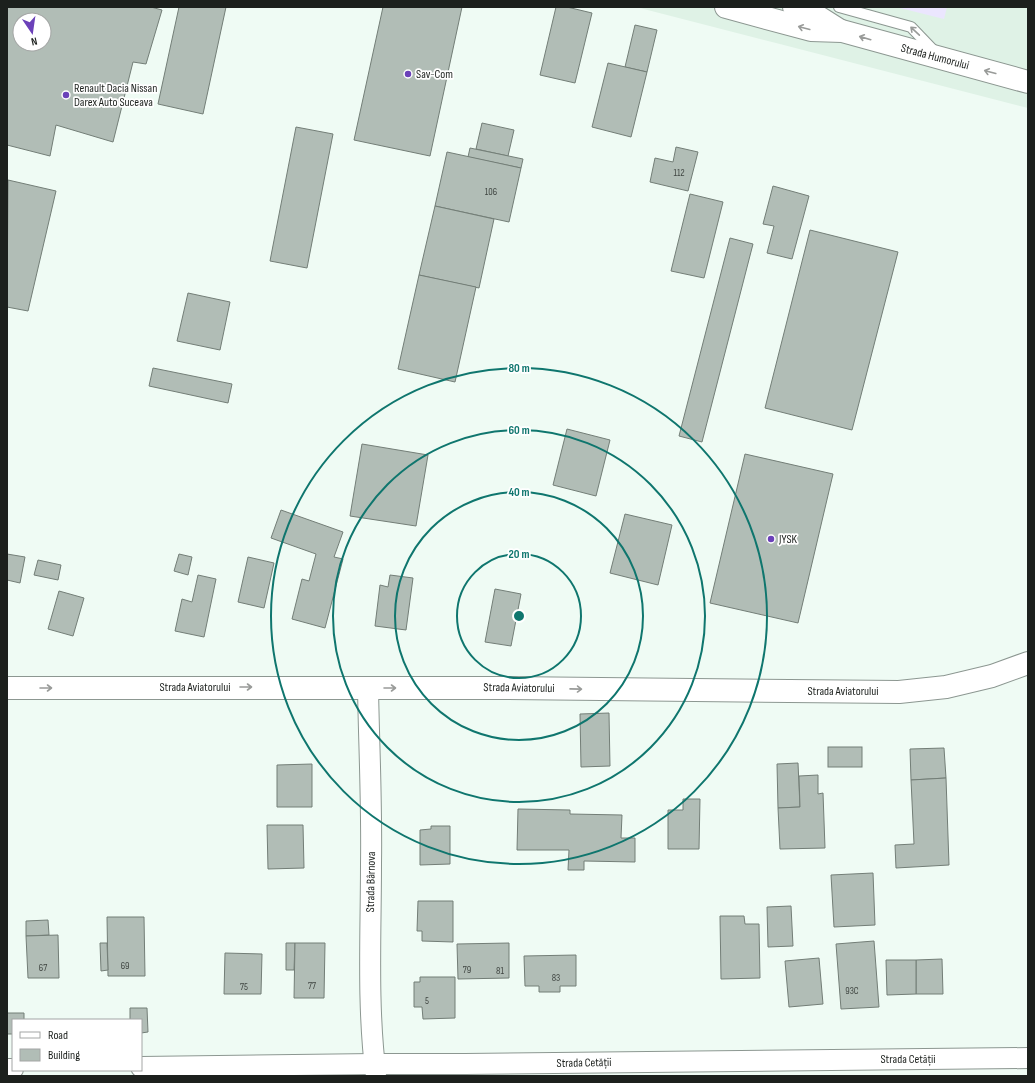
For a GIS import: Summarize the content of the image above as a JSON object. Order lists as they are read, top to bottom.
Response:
{
  "streets": {
    "main road": ["Strada Humorului", "Strada Aviatorului"],
    "street": ["Strada Bârnova", "Strada Cetății"]
  },
  "crossings": [
    ["Strada Aviatorului", "Strada Bârnova"],
    ["Strada Bârnova", "Strada Cetății"]
  ],
  "one_way": ["Strada Humorului", "Strada Aviatorului"],
  "places": ["Sav-Com", "Renault Dacia Nissan Darex Auto Suceava", "JYSK"],
  "house_numbers": [
    "112",
    "106",
    "69",
    "67",
    "79",
    "81",
    "83",
    "77",
    "75",
    "93C",
    "5"
  ],
  "legend": ["Road", "Building"],
  "north": "bottom",
  "rings": [
    "80 m",
    "60 m",
    "40 m",
    "20 m"
  ]
}
